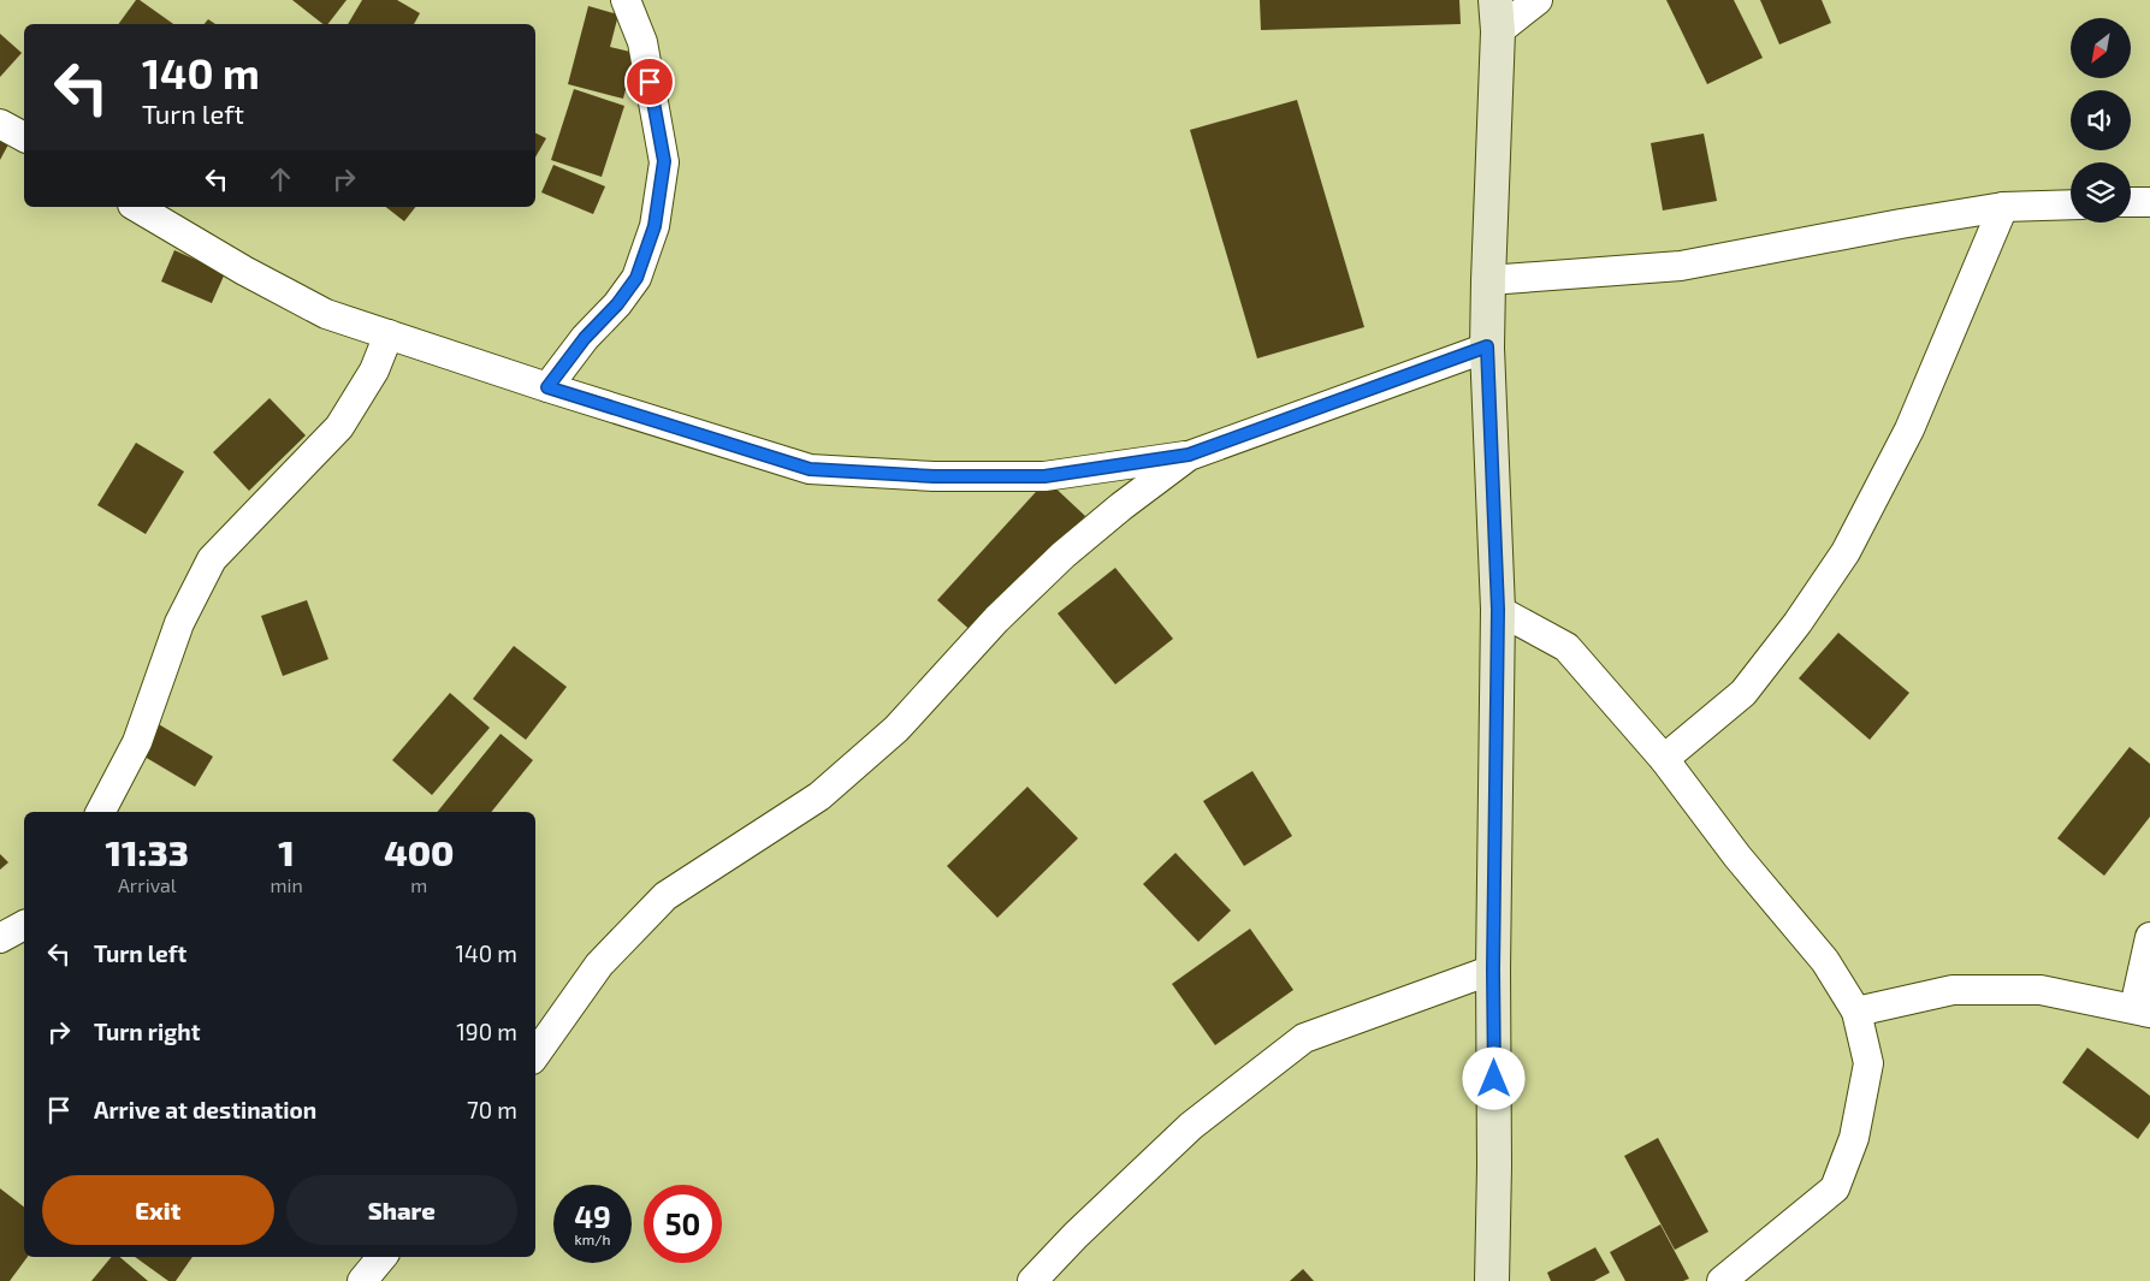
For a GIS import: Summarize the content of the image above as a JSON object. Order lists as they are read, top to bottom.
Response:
{
  "north": "bottom left",
  "page": {
    "turn": ["140 m", "Turn left"],
    "eta": [
      "11:33",
      "Arrival",
      "1",
      "min",
      "400",
      "m"
    ],
    "list": [
      {
        "name": "Turn left",
        "value": "140 m"
      },
      {
        "name": "Turn right",
        "value": "190 m"
      },
      {
        "name": "Arrive at destination",
        "value": "70 m"
      }
    ],
    "buttons": ["Exit", "Share"],
    "speed": "49 km/h",
    "limit": "50"
  }
}
